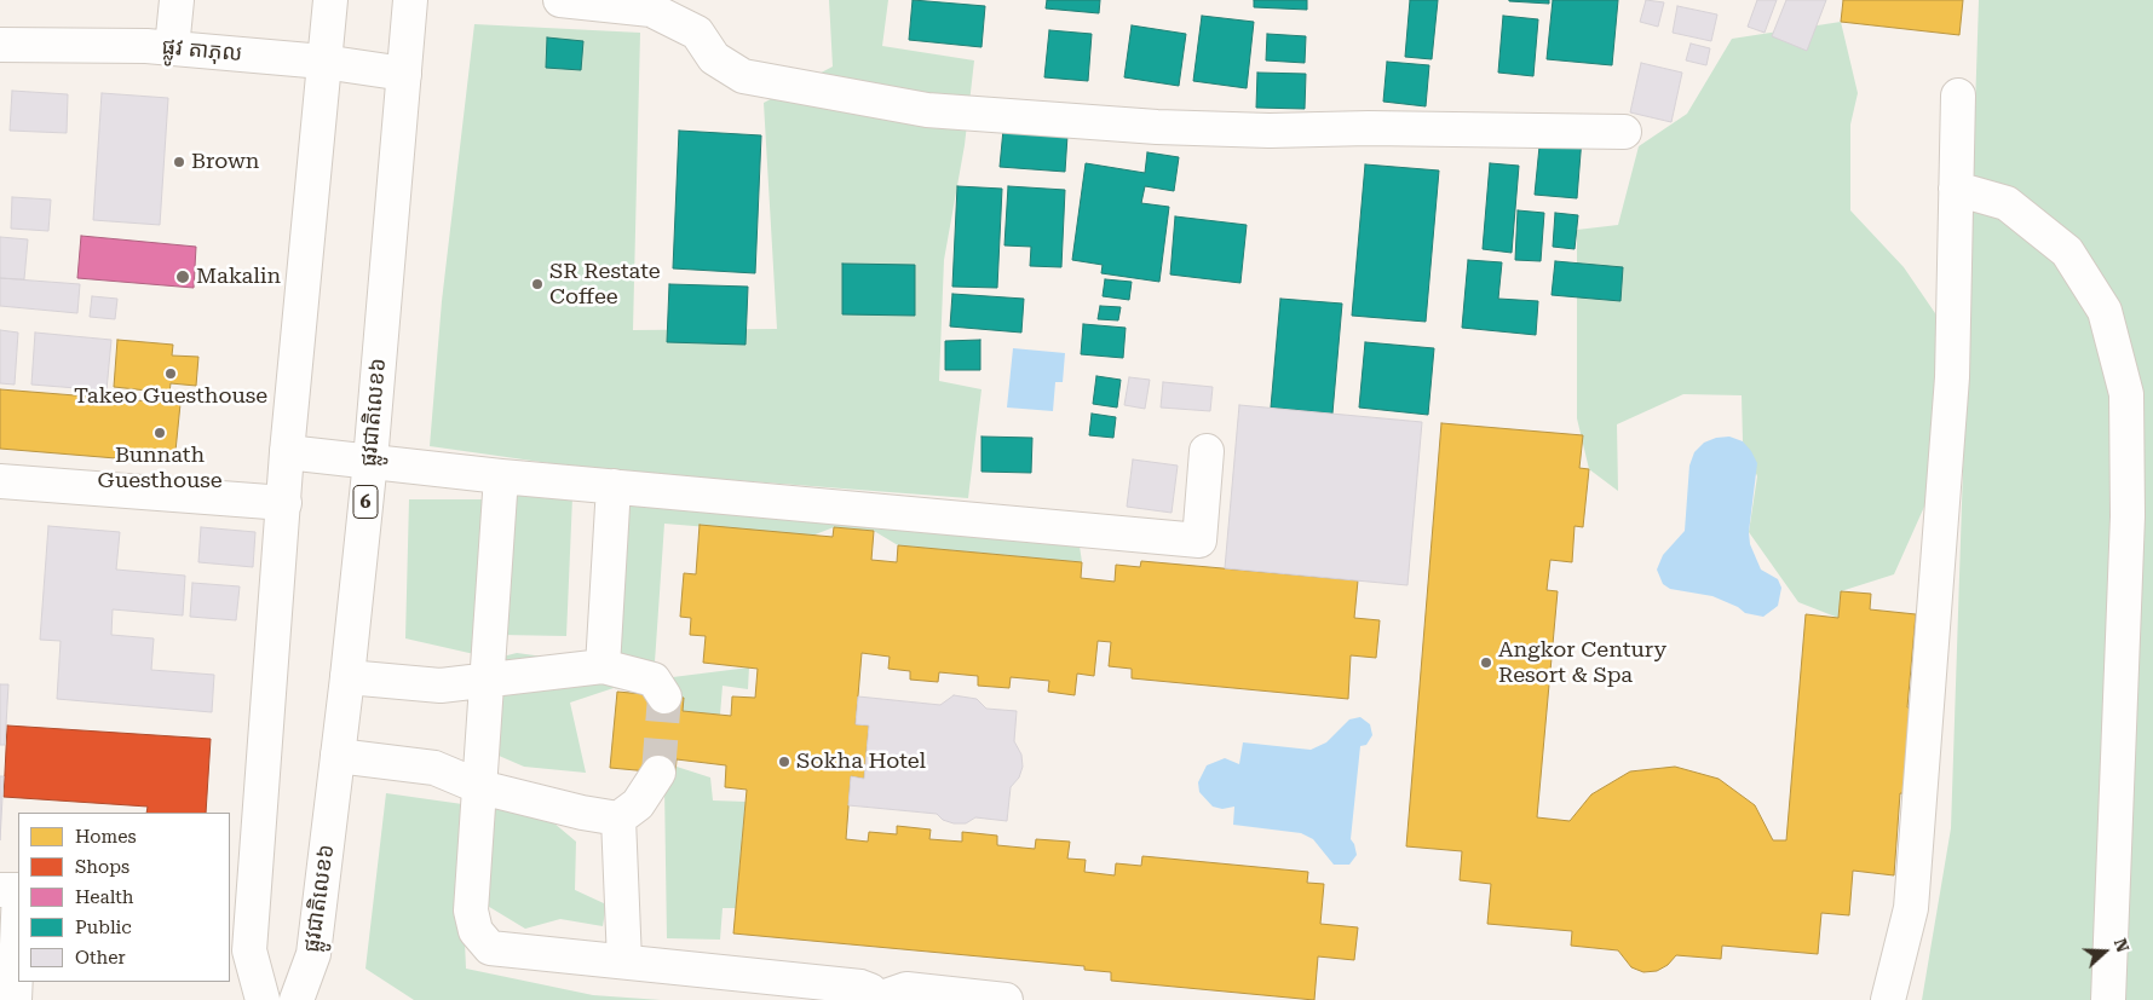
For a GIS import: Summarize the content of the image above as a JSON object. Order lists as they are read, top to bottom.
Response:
{
  "streets": {
    "main road": ["ផ្លូវ តាភុល", "ផ្លូវជាតិលេខ៦", "6"]
  },
  "crossings": [
    ["ផ្លូវ តាភុល", "ផ្លូវជាតិលេខ៦"]
  ],
  "places": [
    "Brown",
    "Makalin",
    "SR Restate Coffee",
    "Takeo Guesthouse",
    "Bunnath Guesthouse",
    "Angkor Century Resort & Spa",
    "Sokha Hotel"
  ],
  "legend": [
    "Homes",
    "Shops",
    "Health",
    "Public",
    "Other"
  ],
  "north": "right"
}
